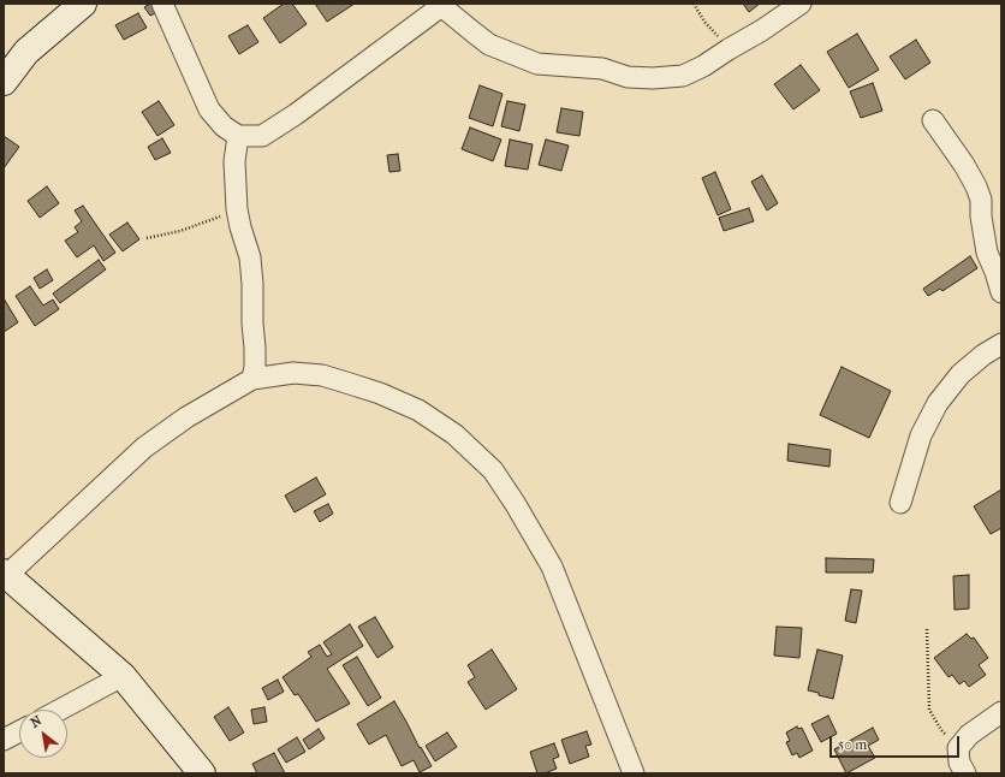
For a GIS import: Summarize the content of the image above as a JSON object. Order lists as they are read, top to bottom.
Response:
{
  "scale_bar": "50 m",
  "north": "top left"
}
